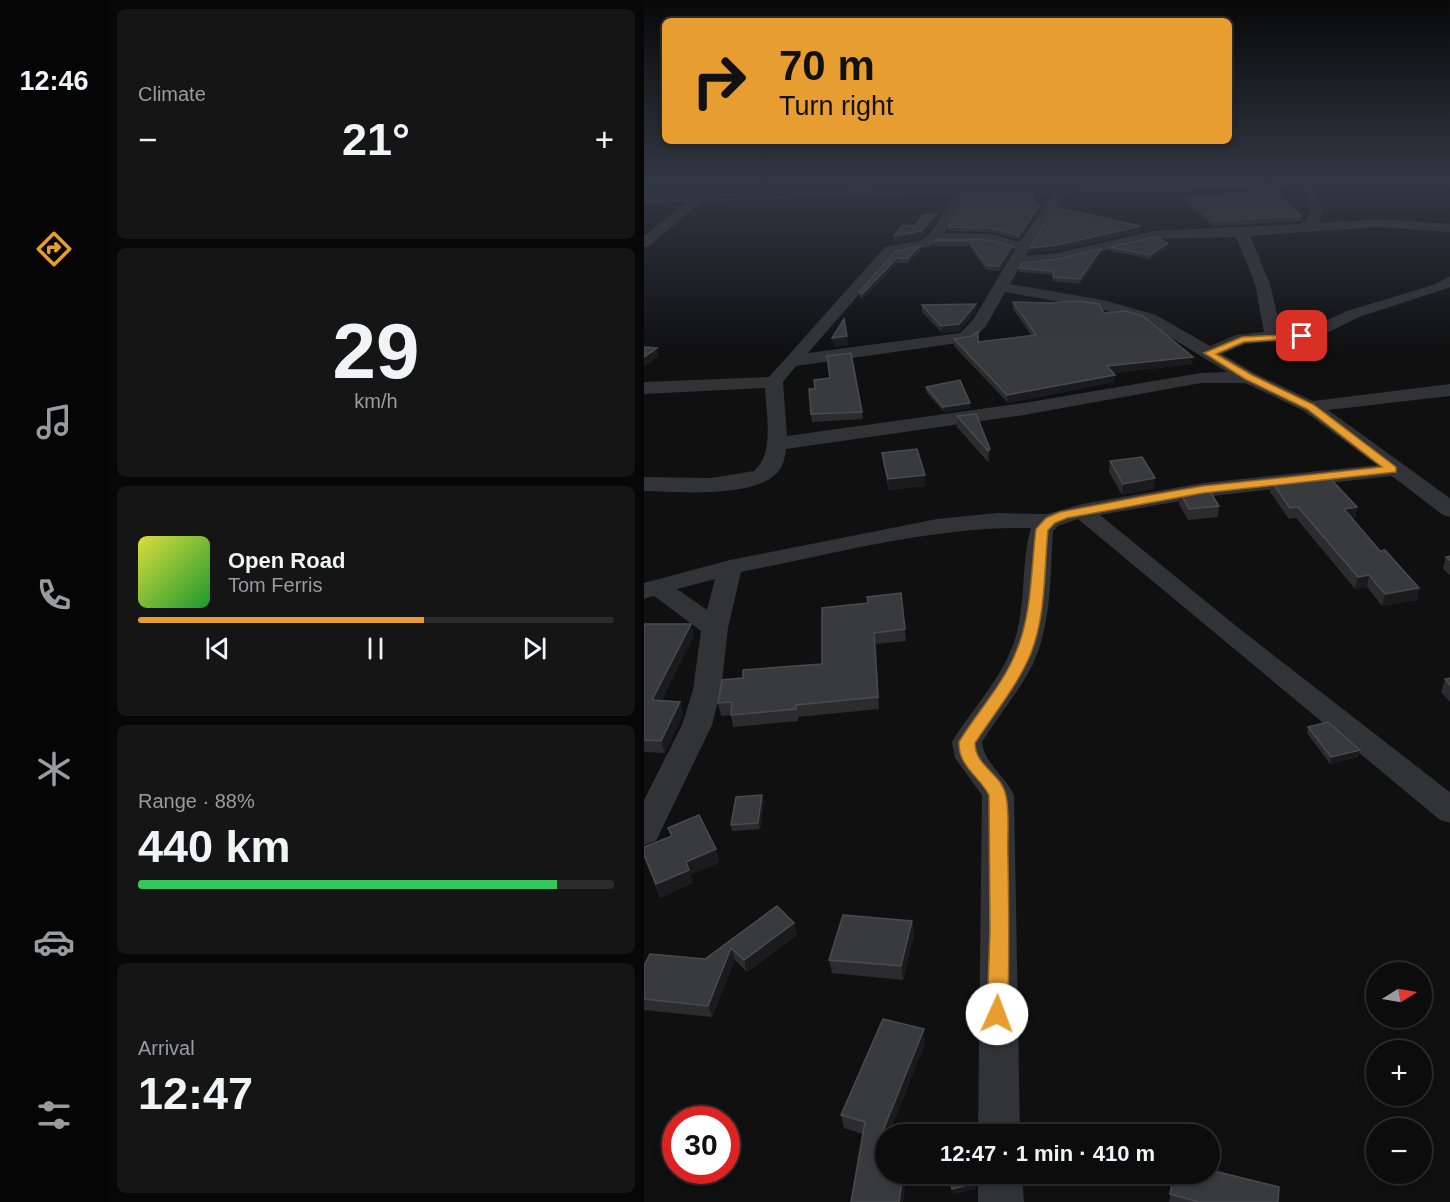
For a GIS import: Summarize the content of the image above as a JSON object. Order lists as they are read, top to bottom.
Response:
{
  "north": "right",
  "page": {
    "tabs": "12:46",
    "tile": [
      "Climate",
      ["29", "km/h"],
      ["Range · 88%", "440 km"],
      ["Arrival", "12:47"]
    ],
    "turn": ["70 m", "Turn right"],
    "heat": ["−", "21°", "+"],
    "song": ["Open Road", "Tom Ferris"],
    "map_buttons": ["+", "−"],
    "limit": "30",
    "trip": "12:47 · 1 min · 410 m"
  }
}
